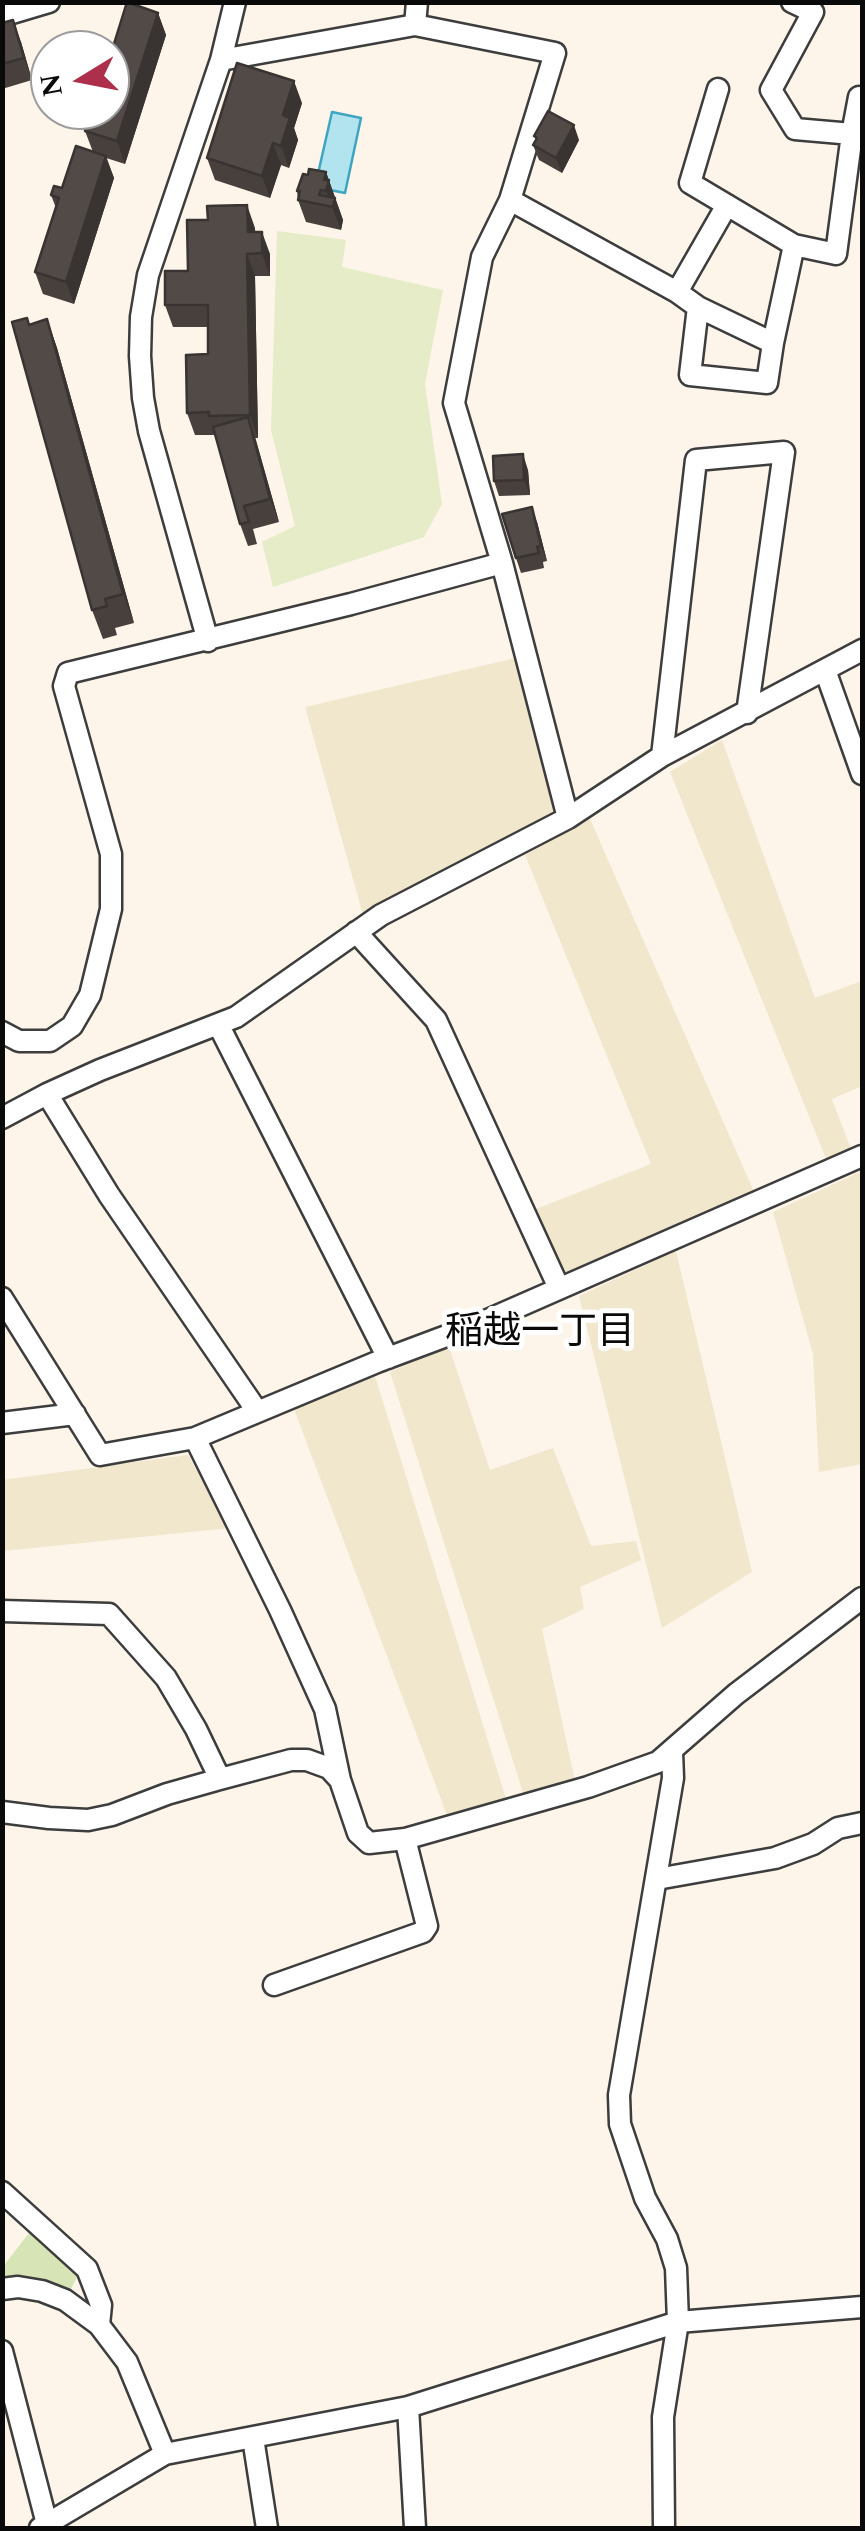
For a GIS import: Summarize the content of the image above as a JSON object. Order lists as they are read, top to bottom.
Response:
{
  "districts": ["稲越一丁目"],
  "north": "left"
}
